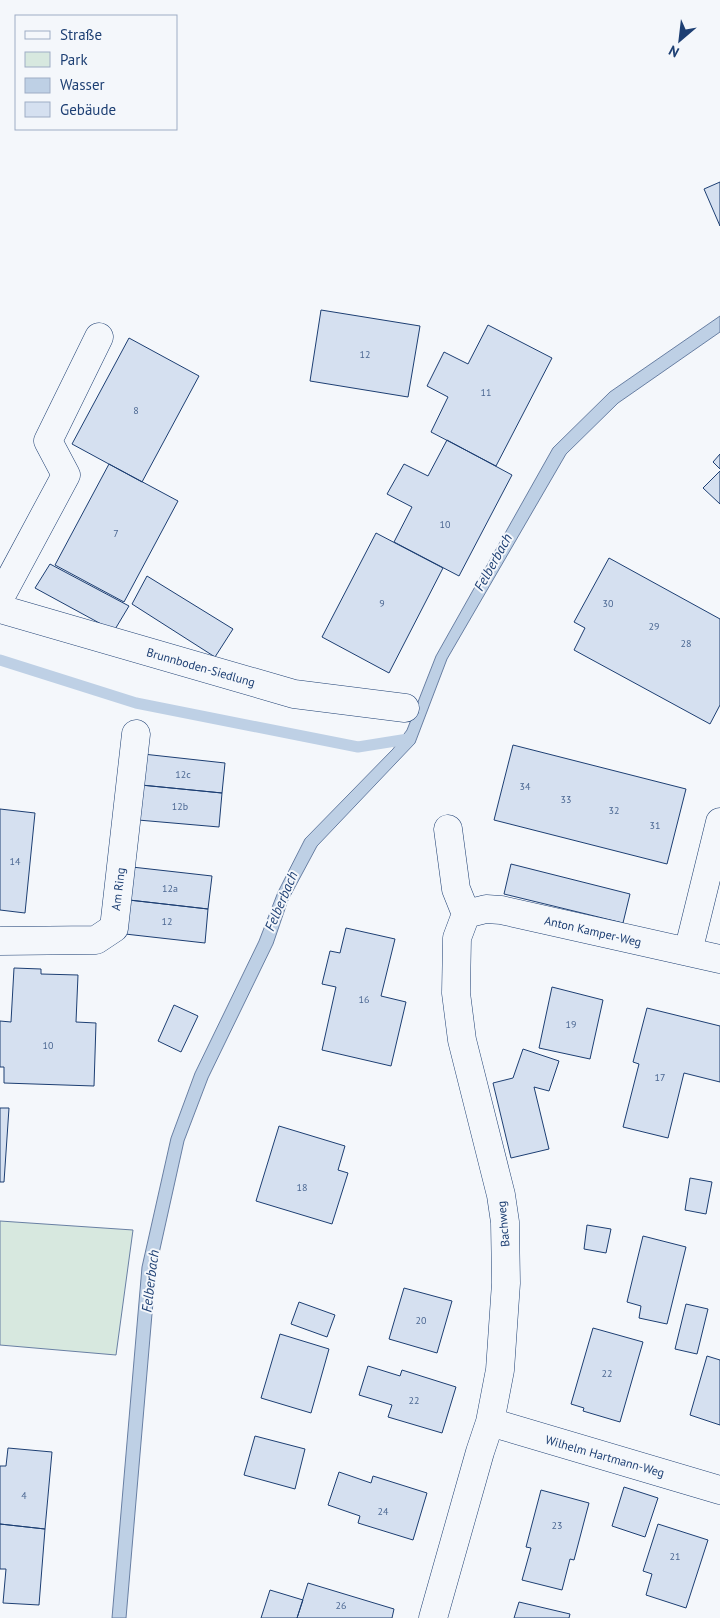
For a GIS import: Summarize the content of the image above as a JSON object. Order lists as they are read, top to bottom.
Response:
{
  "streets": {
    "street": [
      "Brunnboden-Siedlung",
      "Am Ring",
      "Anton Kamper-Weg",
      "Bachweg",
      "Wilhelm Hartmann-Weg"
    ]
  },
  "crossings": [
    ["Anton Kamper-Weg", "Bachweg"],
    ["Bachweg", "Wilhelm Hartmann-Weg"]
  ],
  "water": ["Felberbach"],
  "house_numbers": [
    "12",
    "11",
    "8",
    "10",
    "7",
    "9",
    "30",
    "29",
    "28",
    "12c",
    "34",
    "33",
    "12b",
    "32",
    "31",
    "14",
    "12a",
    "12",
    "16",
    "19",
    "10",
    "17",
    "18",
    "20",
    "22",
    "22",
    "4",
    "24",
    "23",
    "21",
    "26"
  ],
  "legend": [
    "Straße",
    "Park",
    "Wasser",
    "Gebäude"
  ],
  "north": "bottom left"
}
